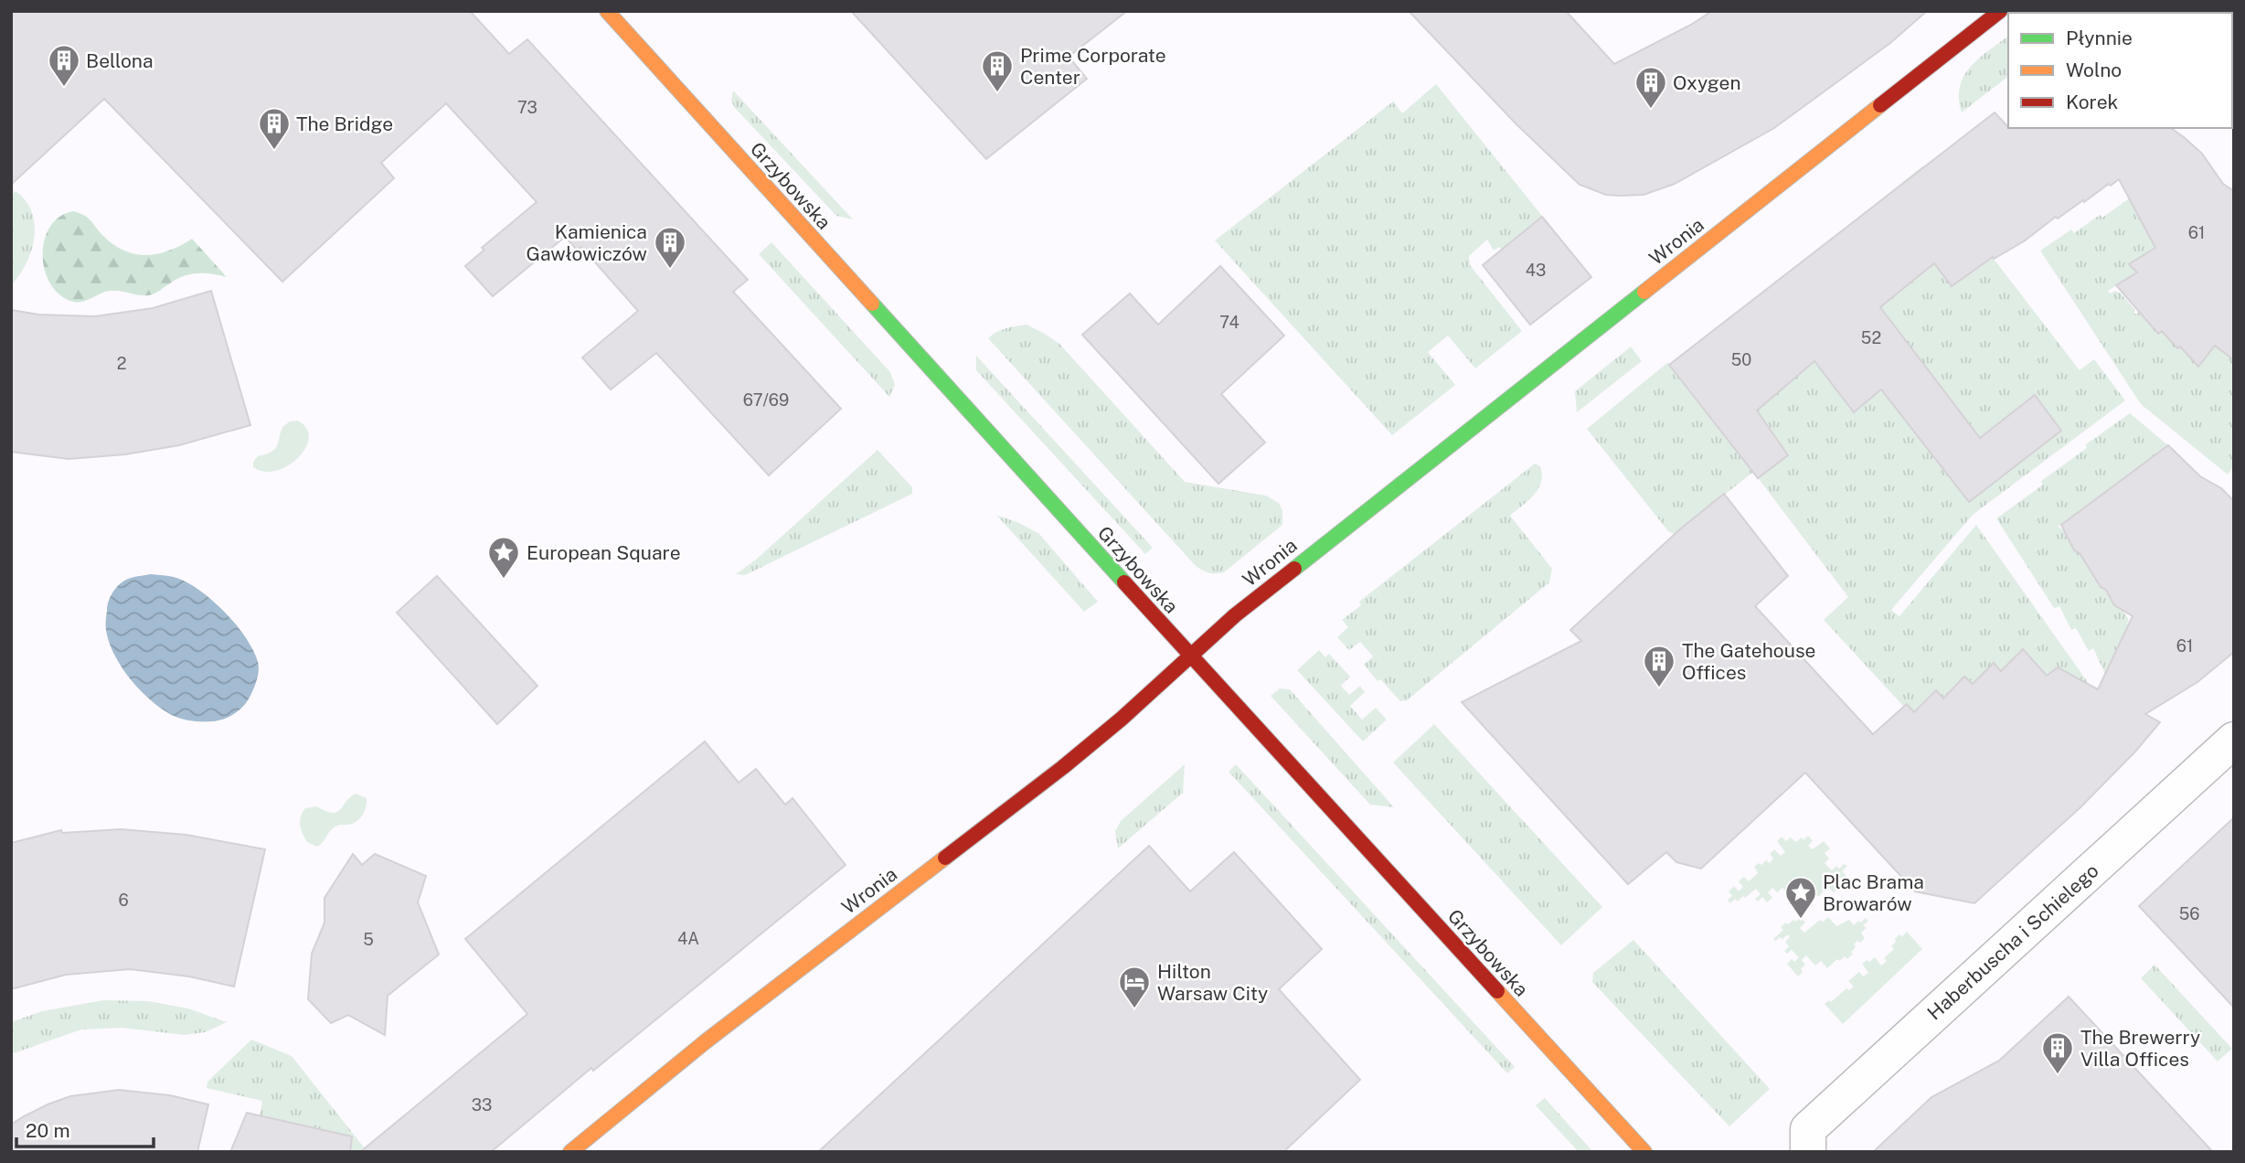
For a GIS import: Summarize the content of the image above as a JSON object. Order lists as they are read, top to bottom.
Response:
{
  "streets": {
    "street": ["Grzybowska", "Wronia", "Haberbuscha i Schielego"]
  },
  "crossings": [
    ["Grzybowska", "Wronia"]
  ],
  "places": {
    "building": [
      "Bellona",
      "Prime Corporate Center",
      "Oxygen",
      "The Bridge",
      "Kamienica Gawłowiczów",
      "The Gatehouse Offices",
      "The Brewerry Villa Offices"
    ],
    "place": ["European Square", "Plac Brama Browarów"],
    "hotel": ["Hilton Warsaw City"]
  },
  "house_numbers": [
    "73",
    "61",
    "43",
    "74",
    "52",
    "50",
    "2",
    "67/69",
    "61",
    "6",
    "56",
    "4A",
    "5",
    "33"
  ],
  "legend": ["Płynnie", "Wolno", "Korek"],
  "scale_bar": "20 m"
}
